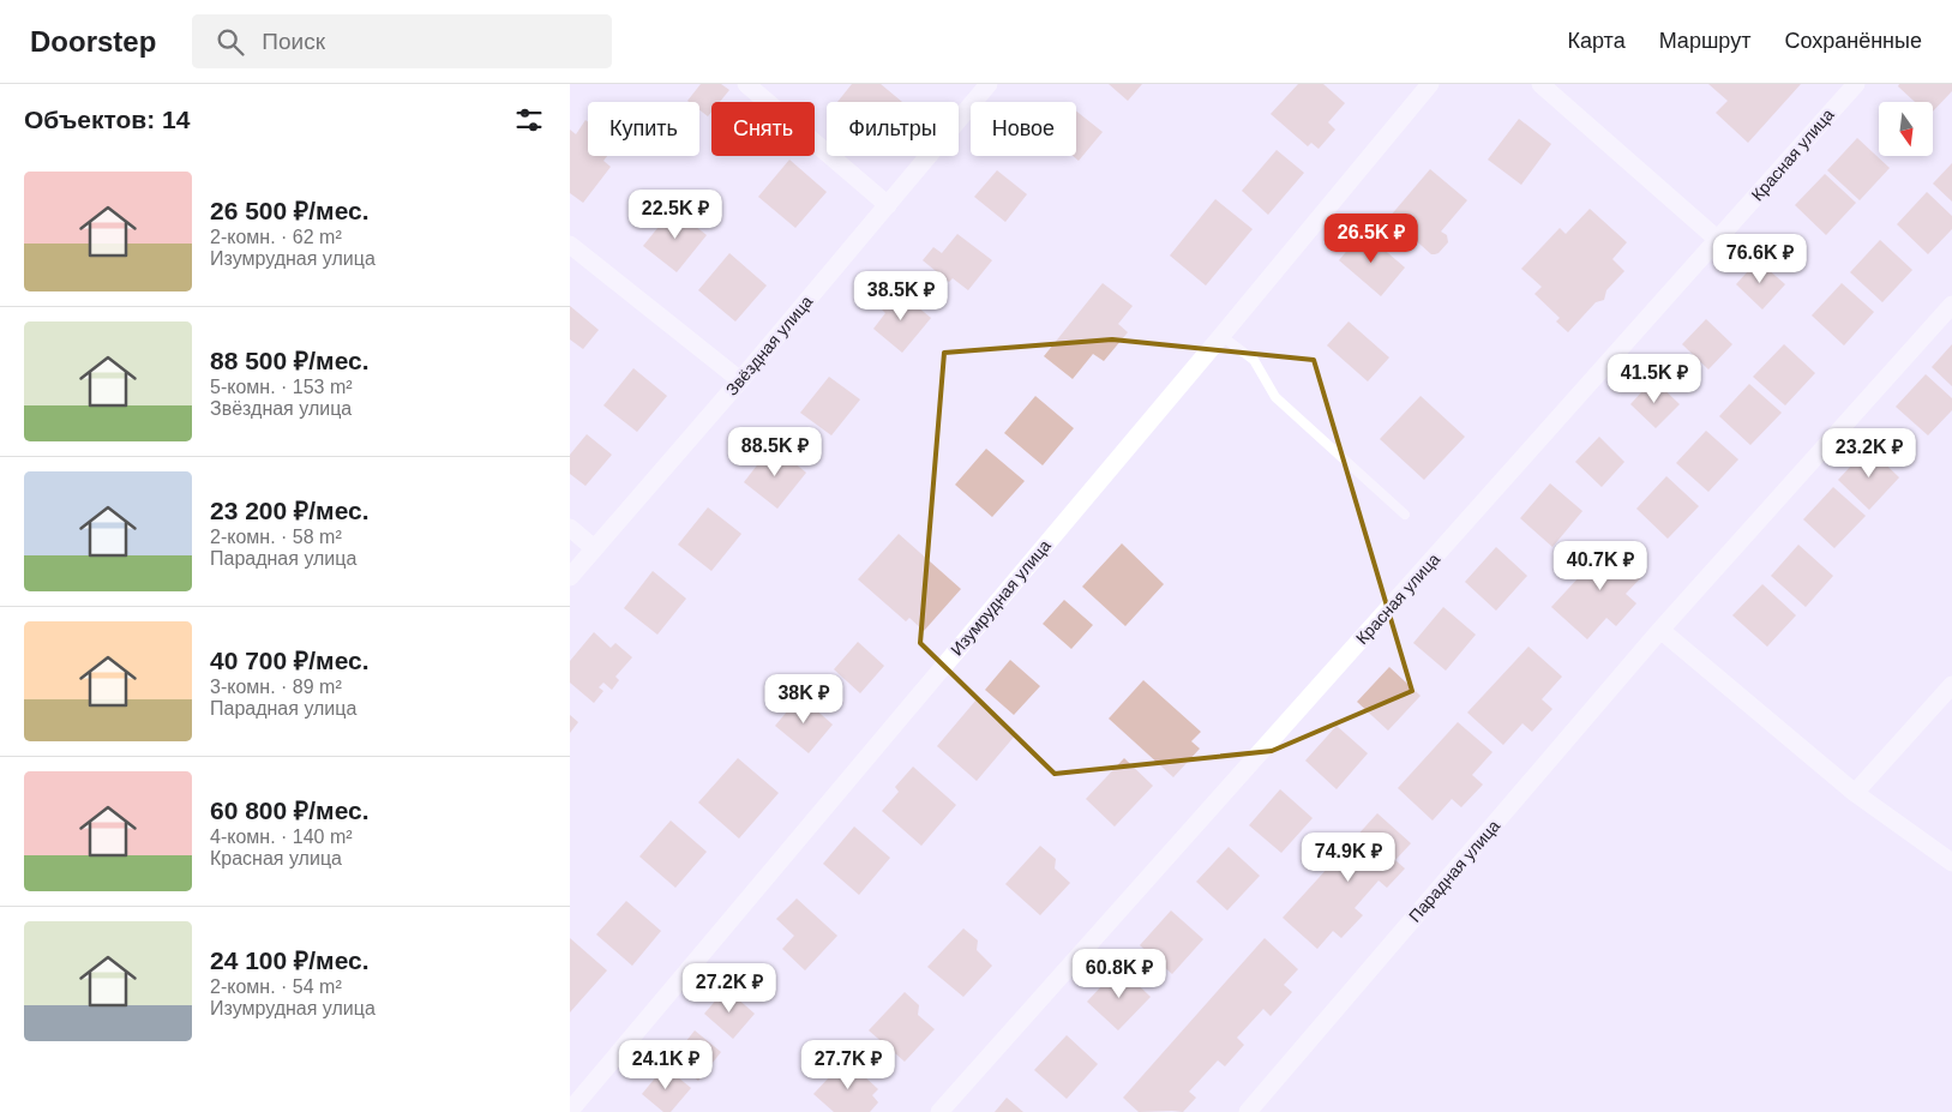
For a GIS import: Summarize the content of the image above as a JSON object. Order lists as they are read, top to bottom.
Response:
{
  "streets": {
    "street": [
      "Красная улица",
      "Звёздная улица",
      "Изумрудная улица",
      "Парадная улица"
    ]
  },
  "north": "bottom",
  "page": {
    "header": "Doorstep",
    "search": "Поиск",
    "nav": ["Карта", "Маршрут", "Сохранённые"],
    "heading": "Объектов: 14",
    "chip": [
      "Купить",
      "Снять",
      "Фильтры",
      "Новое"
    ],
    "list": [
      {
        "name": "26 500 ₽/мес.",
        "note": "2-комн. · 62 m² · Изумрудная улица"
      },
      {
        "name": "88 500 ₽/мес.",
        "note": "5-комн. · 153 m² · Звёздная улица"
      },
      {
        "name": "23 200 ₽/мес.",
        "note": "2-комн. · 58 m² · Парадная улица"
      },
      {
        "name": "40 700 ₽/мес.",
        "note": "3-комн. · 89 m² · Парадная улица"
      },
      {
        "name": "60 800 ₽/мес.",
        "note": "4-комн. · 140 m² · Красная улица"
      },
      {
        "name": "24 100 ₽/мес.",
        "note": "2-комн. · 54 m² · Изумрудная улица"
      }
    ],
    "price": [
      "22.5K ₽",
      "26.5K ₽",
      "76.6K ₽",
      "38.5K ₽",
      "41.5K ₽",
      "88.5K ₽",
      "23.2K ₽",
      "40.7K ₽",
      "38K ₽",
      "74.9K ₽",
      "60.8K ₽",
      "27.2K ₽",
      "24.1K ₽",
      "27.7K ₽"
    ]
  }
}
